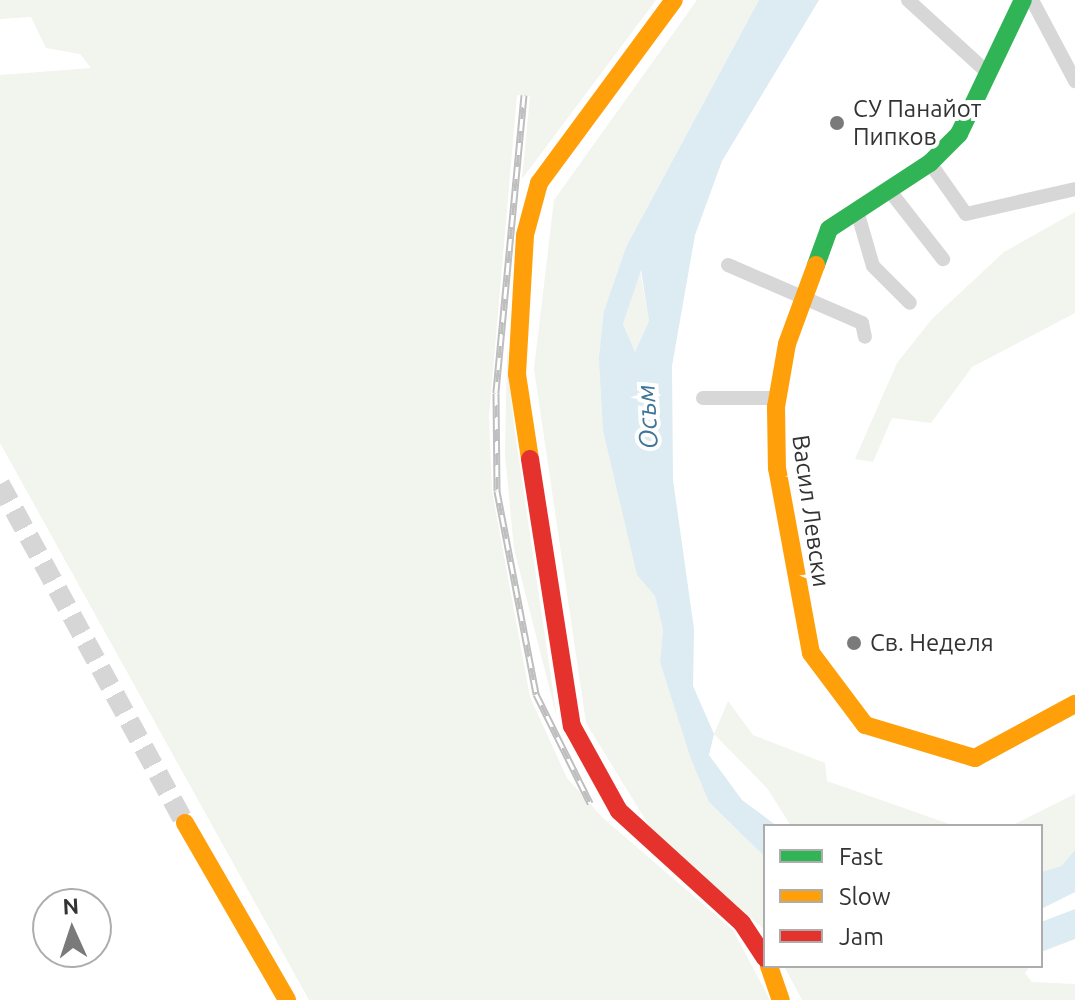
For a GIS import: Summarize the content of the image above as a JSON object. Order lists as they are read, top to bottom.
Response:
{
  "streets": {
    "street": ["Васил Левски"]
  },
  "water": ["Осъм"],
  "places": ["СУ Панайот Пипков", "Св. Неделя"],
  "legend": ["Fast", "Slow", "Jam"],
  "north": "top"
}
